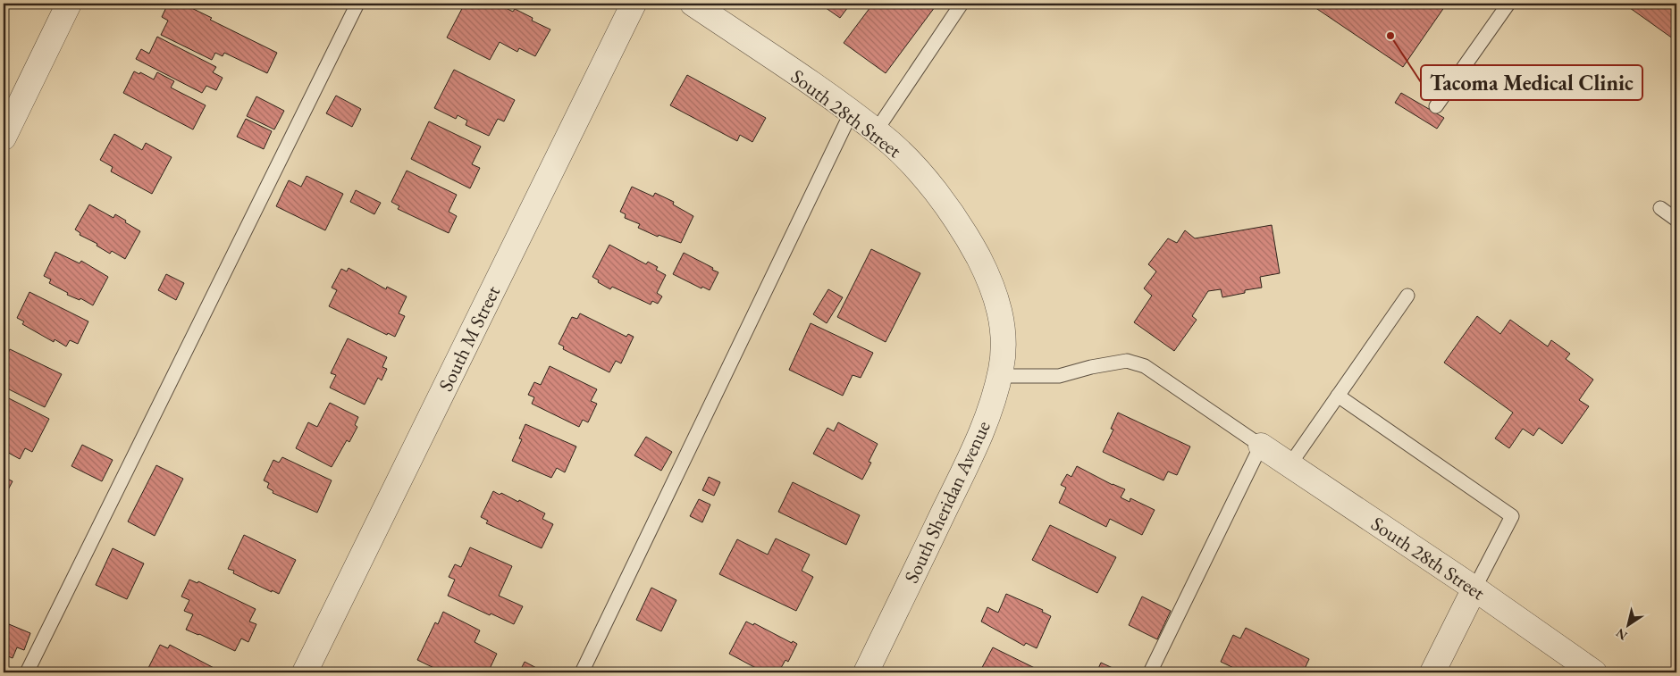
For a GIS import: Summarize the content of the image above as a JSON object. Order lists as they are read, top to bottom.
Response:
{
  "streets": {
    "street": ["South 28th Street", "South M Street", "South Sheridan Avenue"]
  },
  "crossings": [
    ["South 28th Street", "South Sheridan Avenue"]
  ],
  "places": ["Tacoma Medical Clinic"],
  "north": "bottom left"
}
